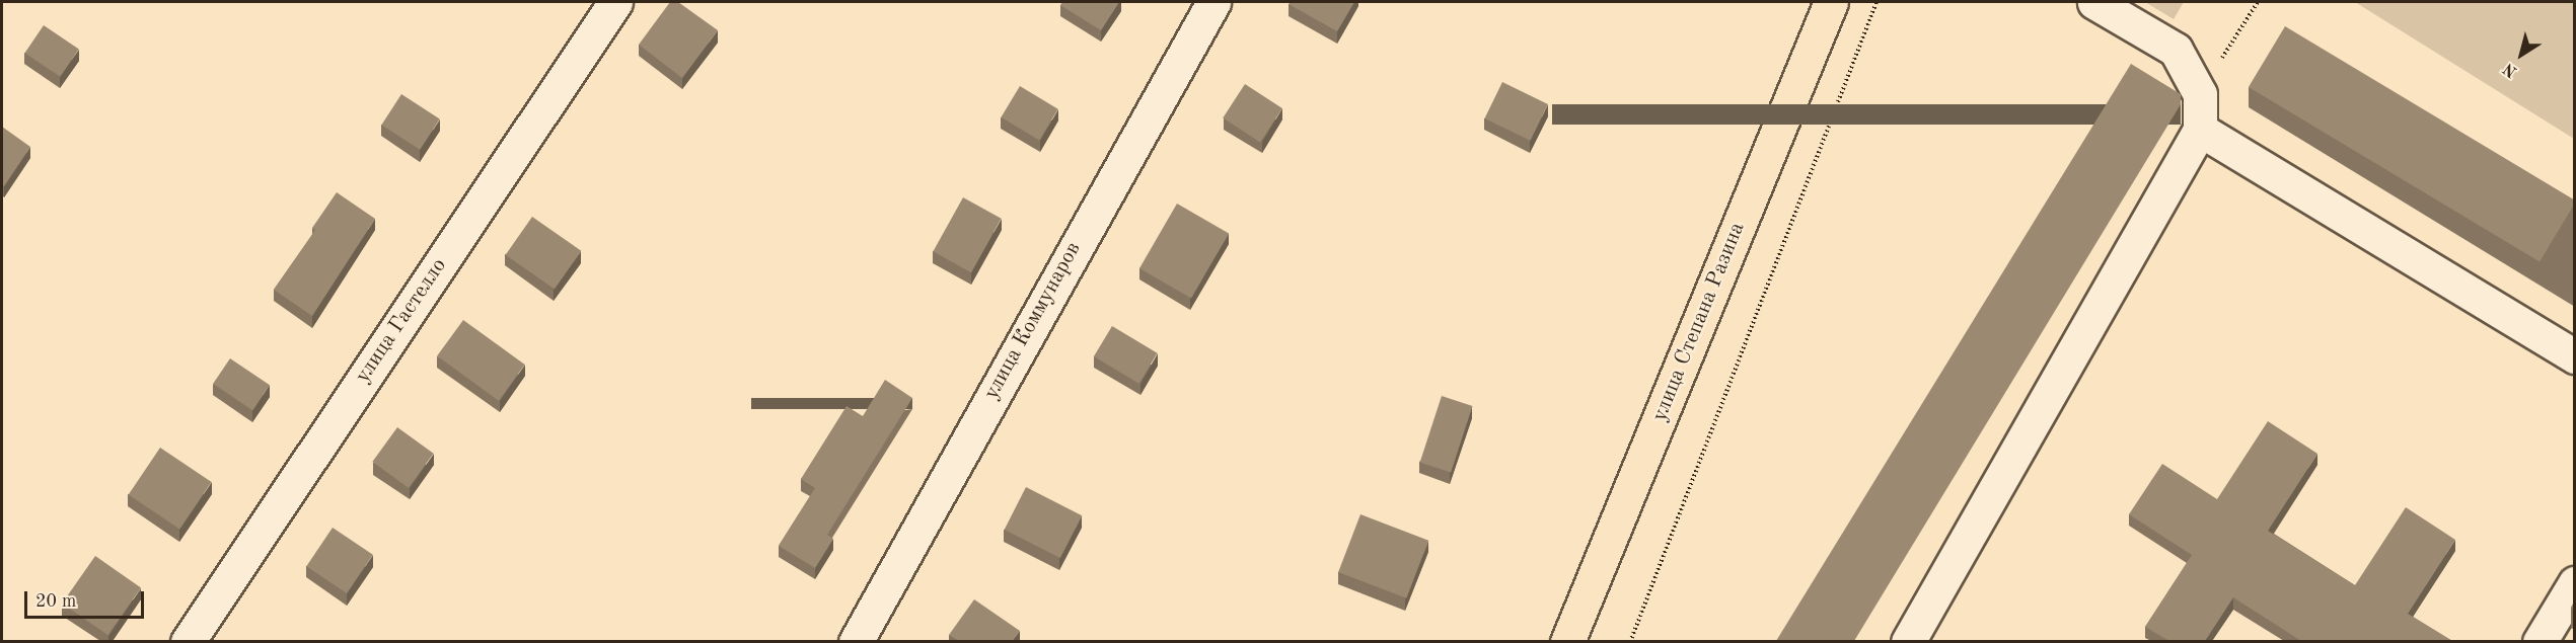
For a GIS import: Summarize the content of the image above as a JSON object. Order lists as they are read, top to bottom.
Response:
{
  "streets": {
    "main road": ["улица Степана Разина"],
    "street": ["улица Гастелло", "улица Коммунаров"]
  },
  "scale_bar": "20 m",
  "north": "bottom left"
}
